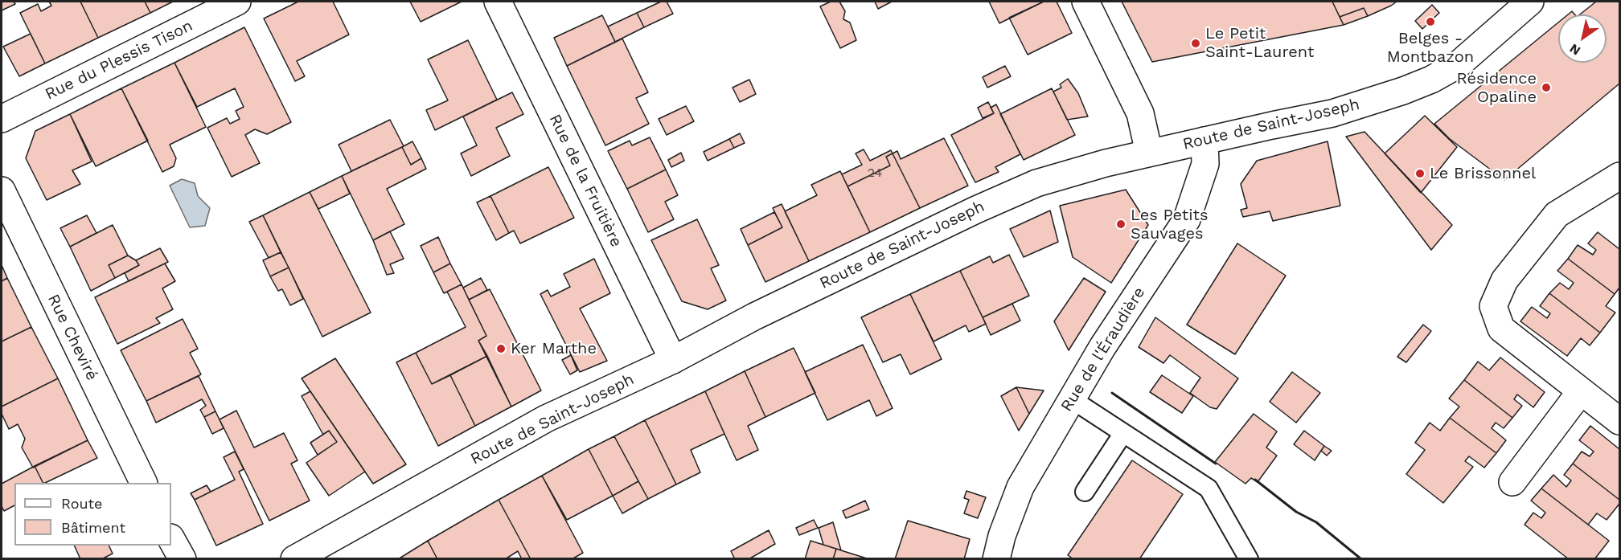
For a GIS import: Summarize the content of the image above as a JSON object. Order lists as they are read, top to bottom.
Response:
{
  "streets": {
    "street": [
      "Rue du Plessis Tison",
      "Route de Saint-Joseph",
      "Rue de la Fruitière",
      "Rue Cheviré",
      "Rue de l'Éraudière"
    ]
  },
  "crossings": [
    ["Route de Saint-Joseph", "Rue de la Fruitière"],
    ["Route de Saint-Joseph", "Rue de l'Éraudière"]
  ],
  "places": [
    "Belges - Montbazon",
    "Le Petit Saint-Laurent",
    "Résidence Opaline",
    "Le Brissonnel",
    "Les Petits Sauvages",
    "Ker Marthe"
  ],
  "house_numbers": ["24"],
  "legend": ["Route", "Bâtiment"],
  "north": "bottom left"
}
